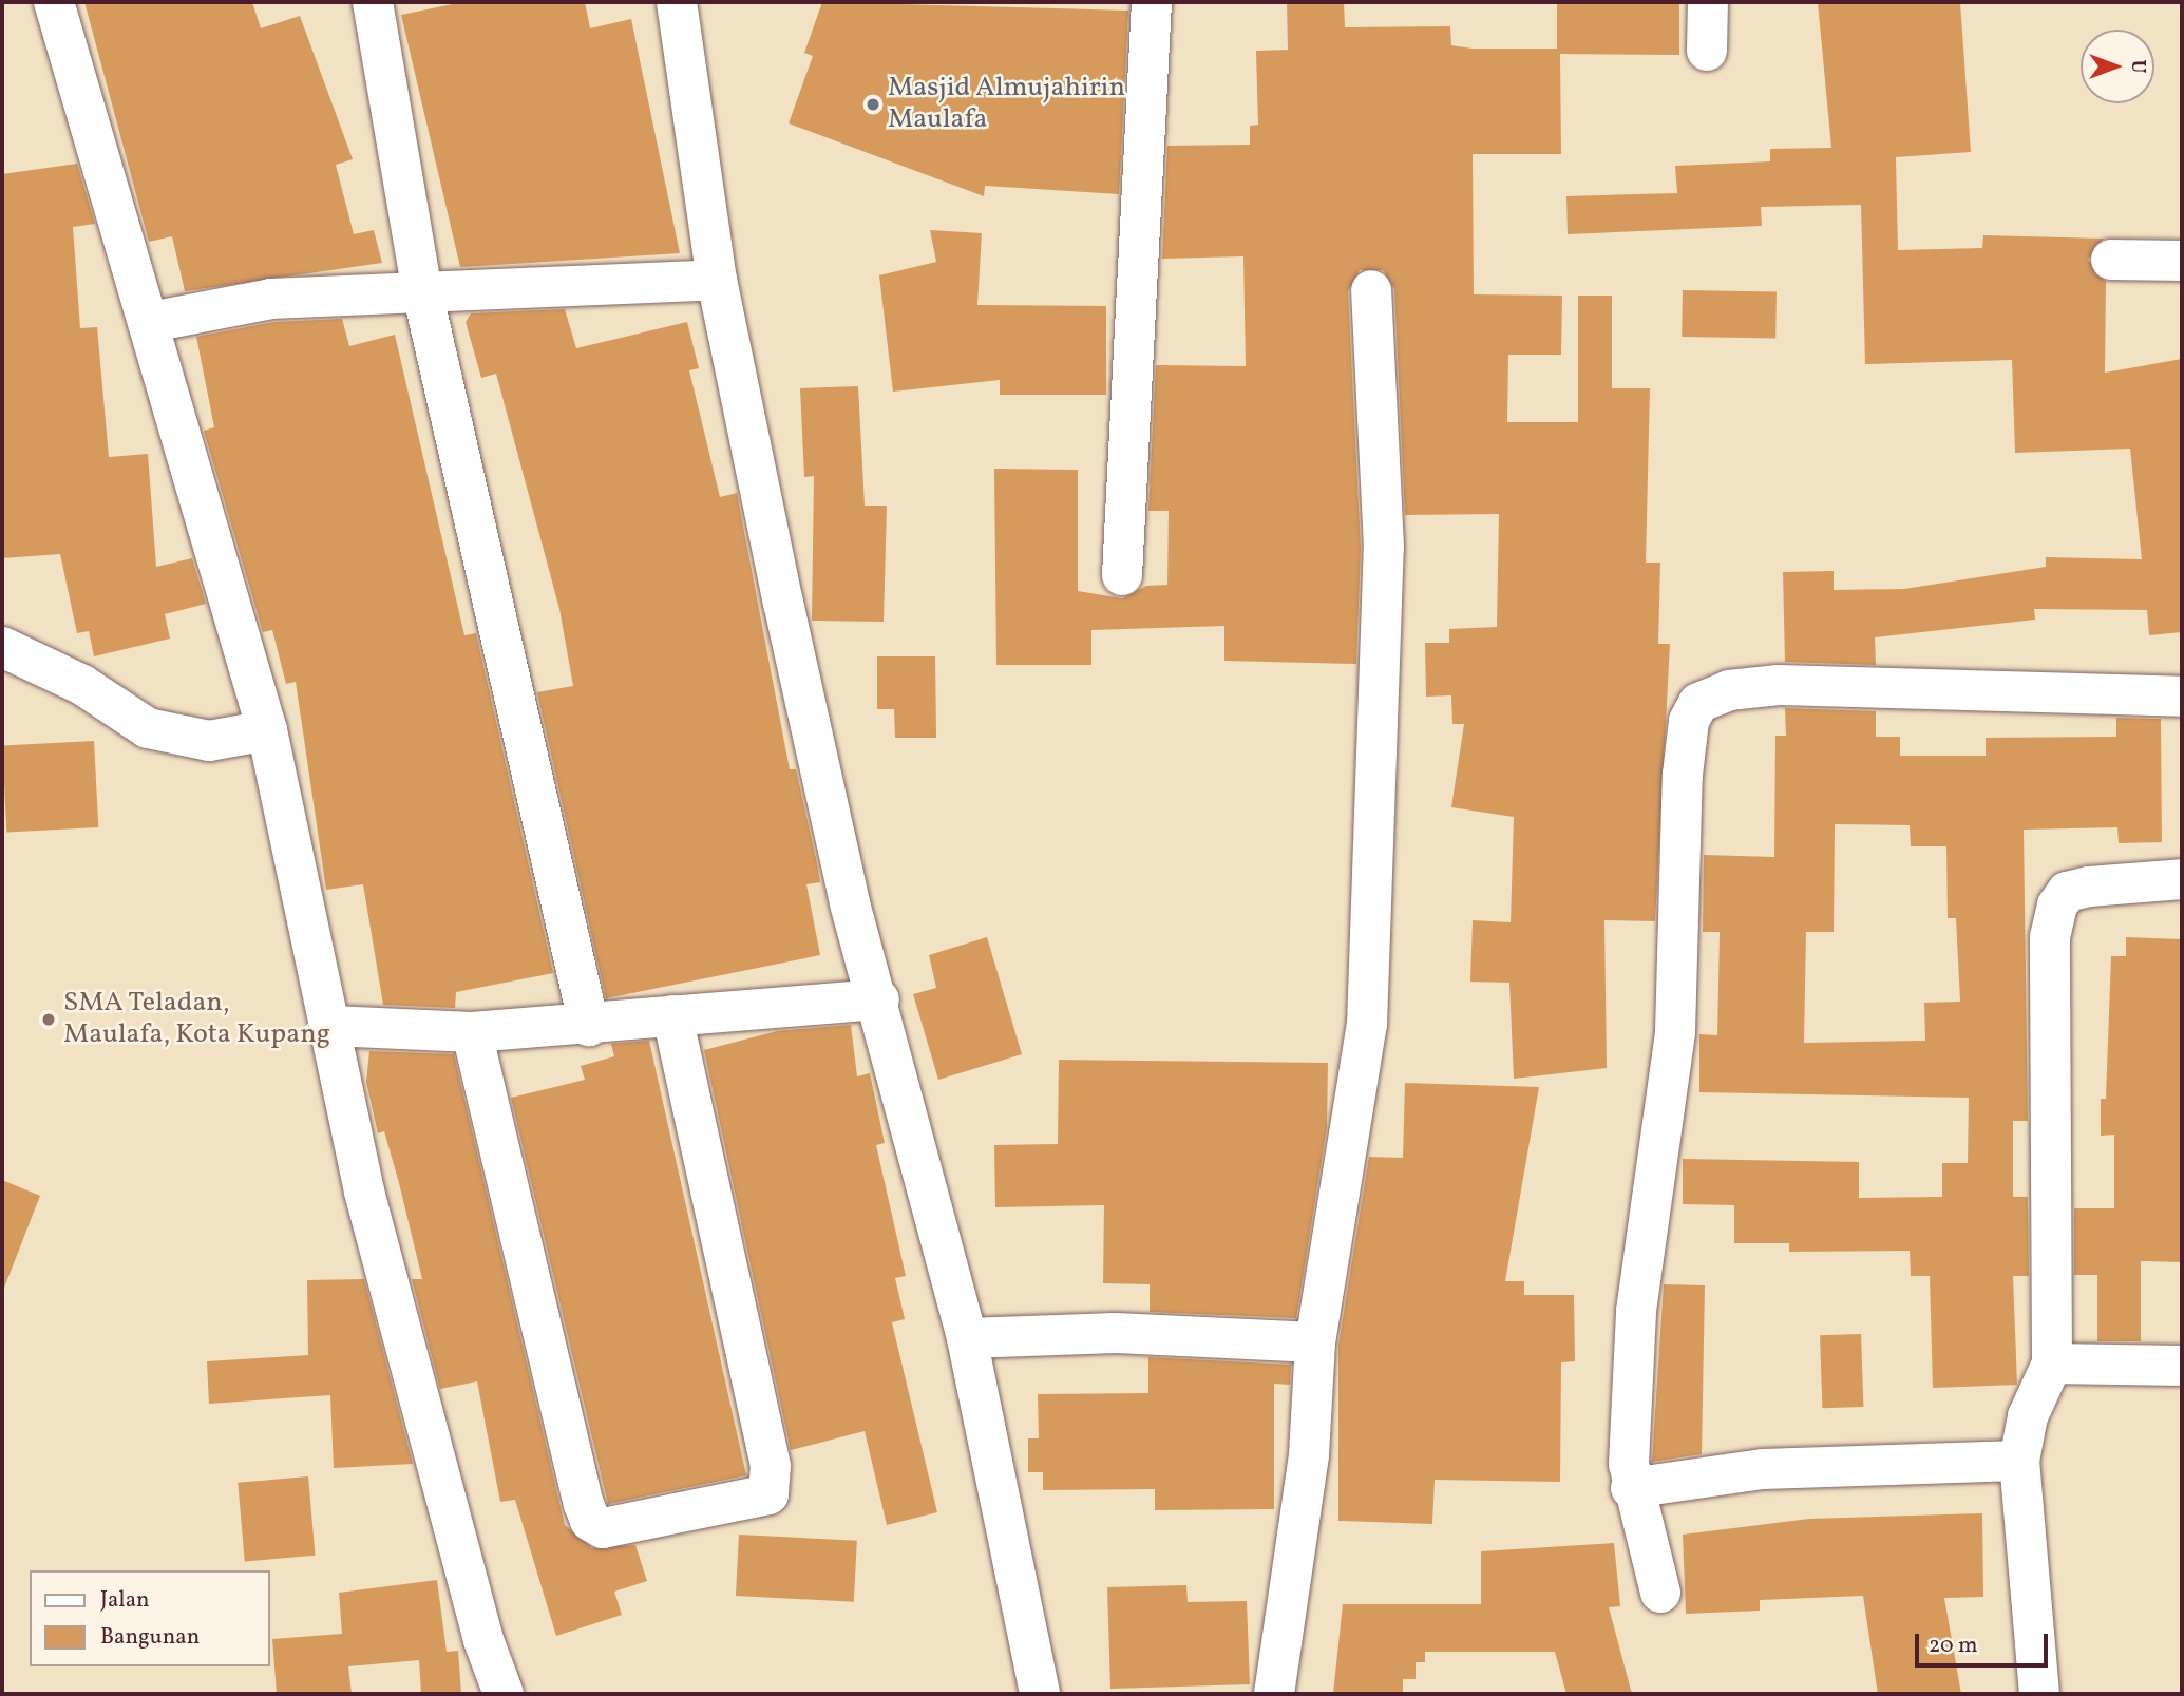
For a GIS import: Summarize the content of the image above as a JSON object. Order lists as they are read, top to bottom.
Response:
{
  "places": ["Masjid Almujahirin Maulafa", "SMA Teladan, Maulafa, Kota Kupang"],
  "legend": ["Jalan", "Bangunan"],
  "scale_bar": "20 m",
  "north": "right"
}
